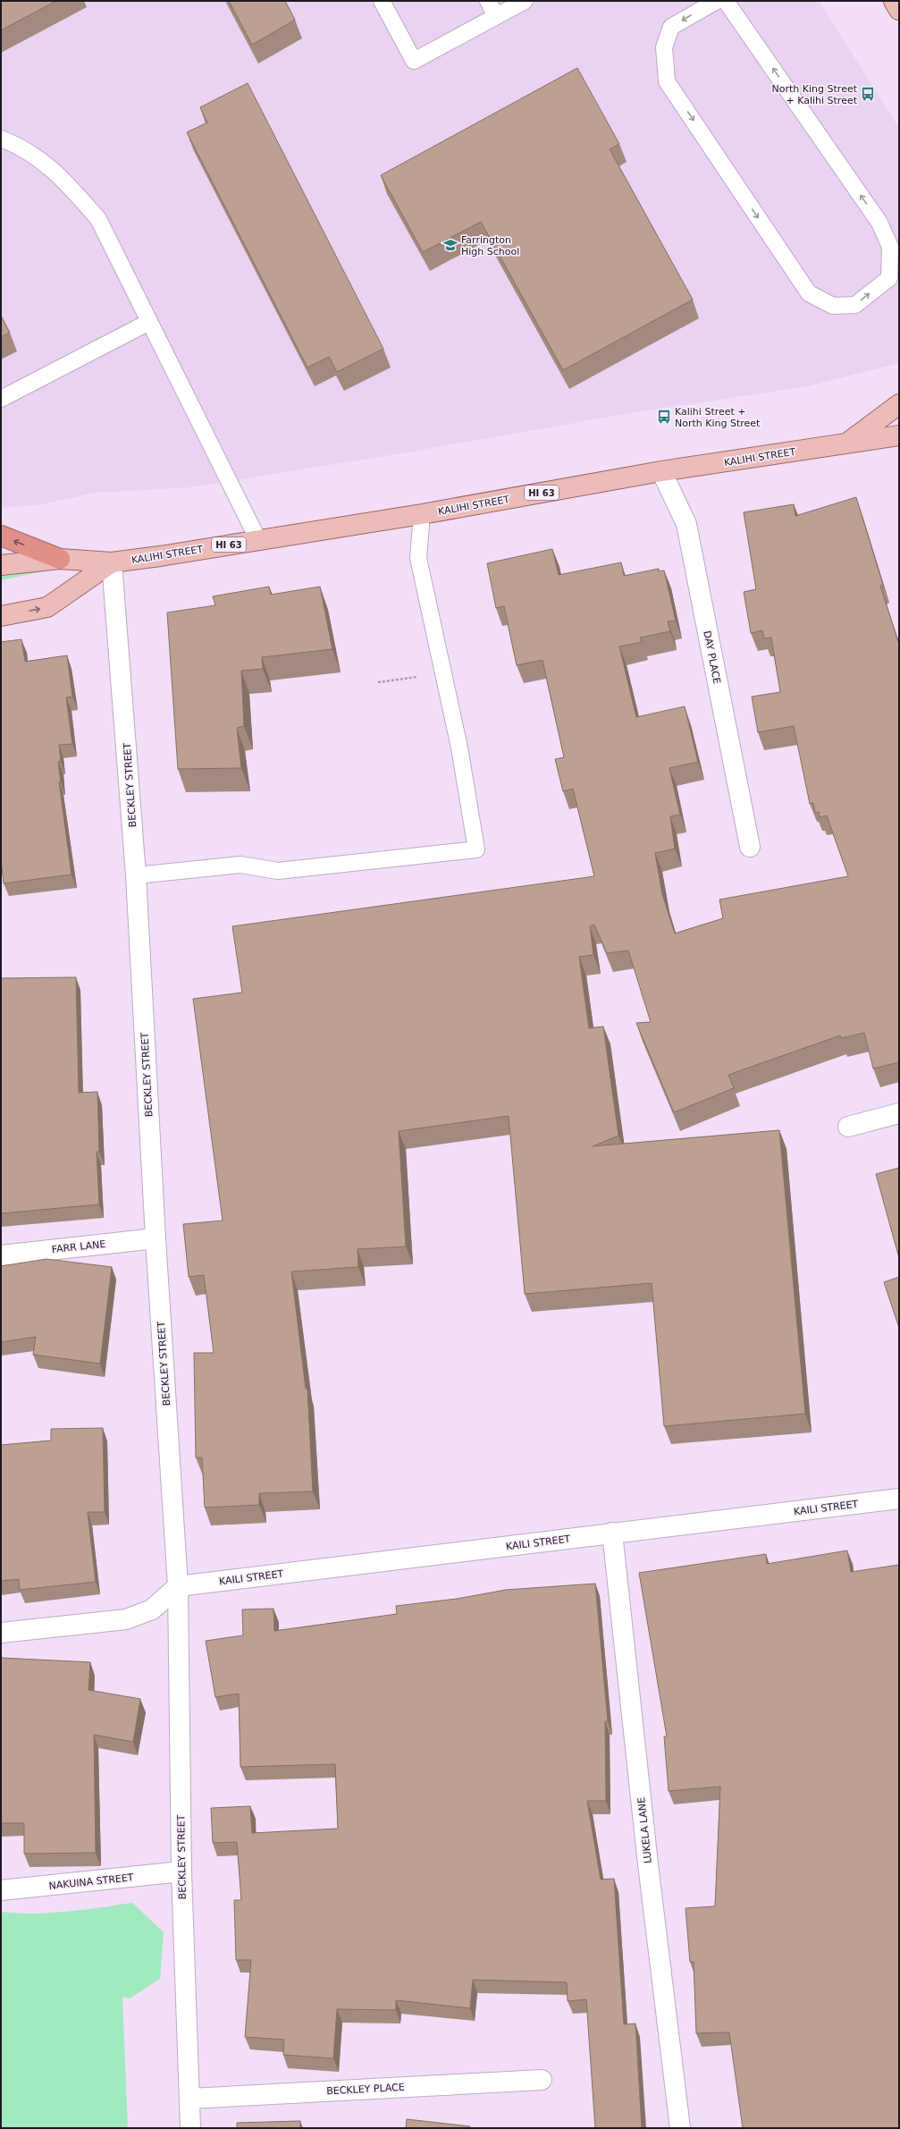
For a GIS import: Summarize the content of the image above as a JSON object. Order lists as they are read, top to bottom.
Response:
{
  "streets": {
    "main road": ["KALIHI STREET", "HI 63"],
    "street": [
      "DAY PLACE",
      "BECKLEY STREET",
      "FARR LANE",
      "KAILI STREET",
      "LUKELA LANE",
      "NAKUINA STREET",
      "BECKLEY PLACE"
    ]
  },
  "crossings": [
    ["KALIHI STREET", "HI 63"],
    ["KALIHI STREET", "DAY PLACE"],
    ["KALIHI STREET", "BECKLEY STREET"],
    ["HI 63", "BECKLEY STREET"],
    ["BECKLEY STREET", "FARR LANE"],
    ["BECKLEY STREET", "KAILI STREET"],
    ["BECKLEY STREET", "NAKUINA STREET"],
    ["BECKLEY STREET", "BECKLEY PLACE"],
    ["KAILI STREET", "LUKELA LANE"]
  ],
  "places": {
    "bus stop": ["North King Street + Kalihi Street", "Kalihi Street + North King Street"],
    "school or university": ["Farrington High School"]
  }
}
